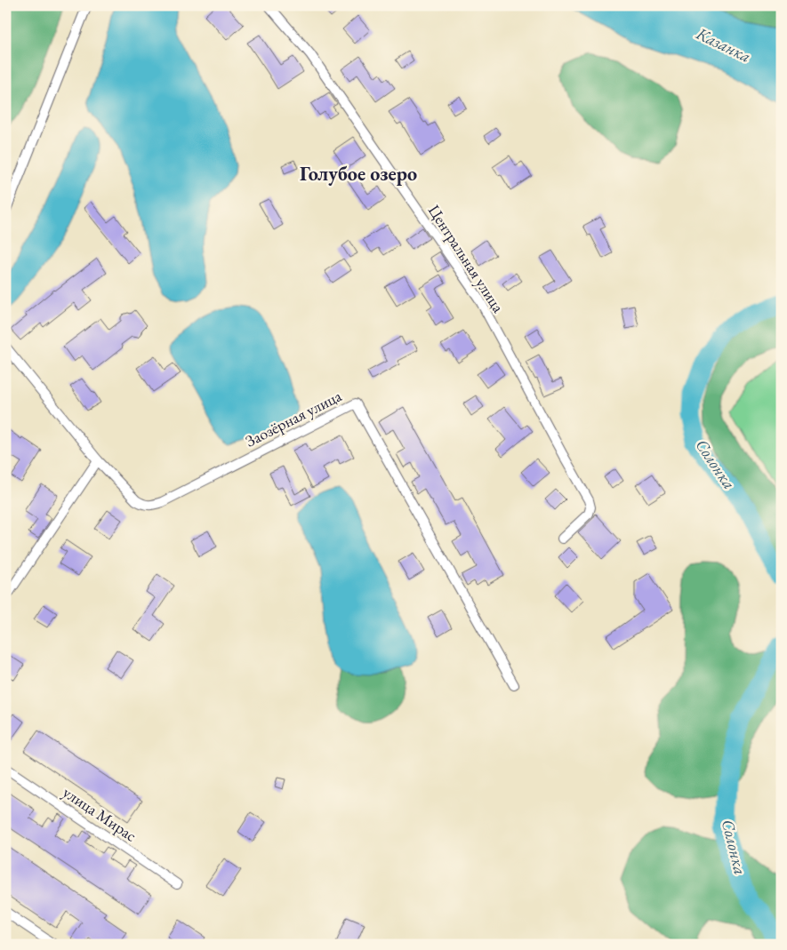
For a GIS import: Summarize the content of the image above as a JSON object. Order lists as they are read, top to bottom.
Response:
{
  "streets": {
    "street": ["Центральная улица", "Заозёрная улица", "улица Мирас"]
  },
  "districts": ["Голубое озеро"],
  "water": ["Казанка", "Солонка"]
}
